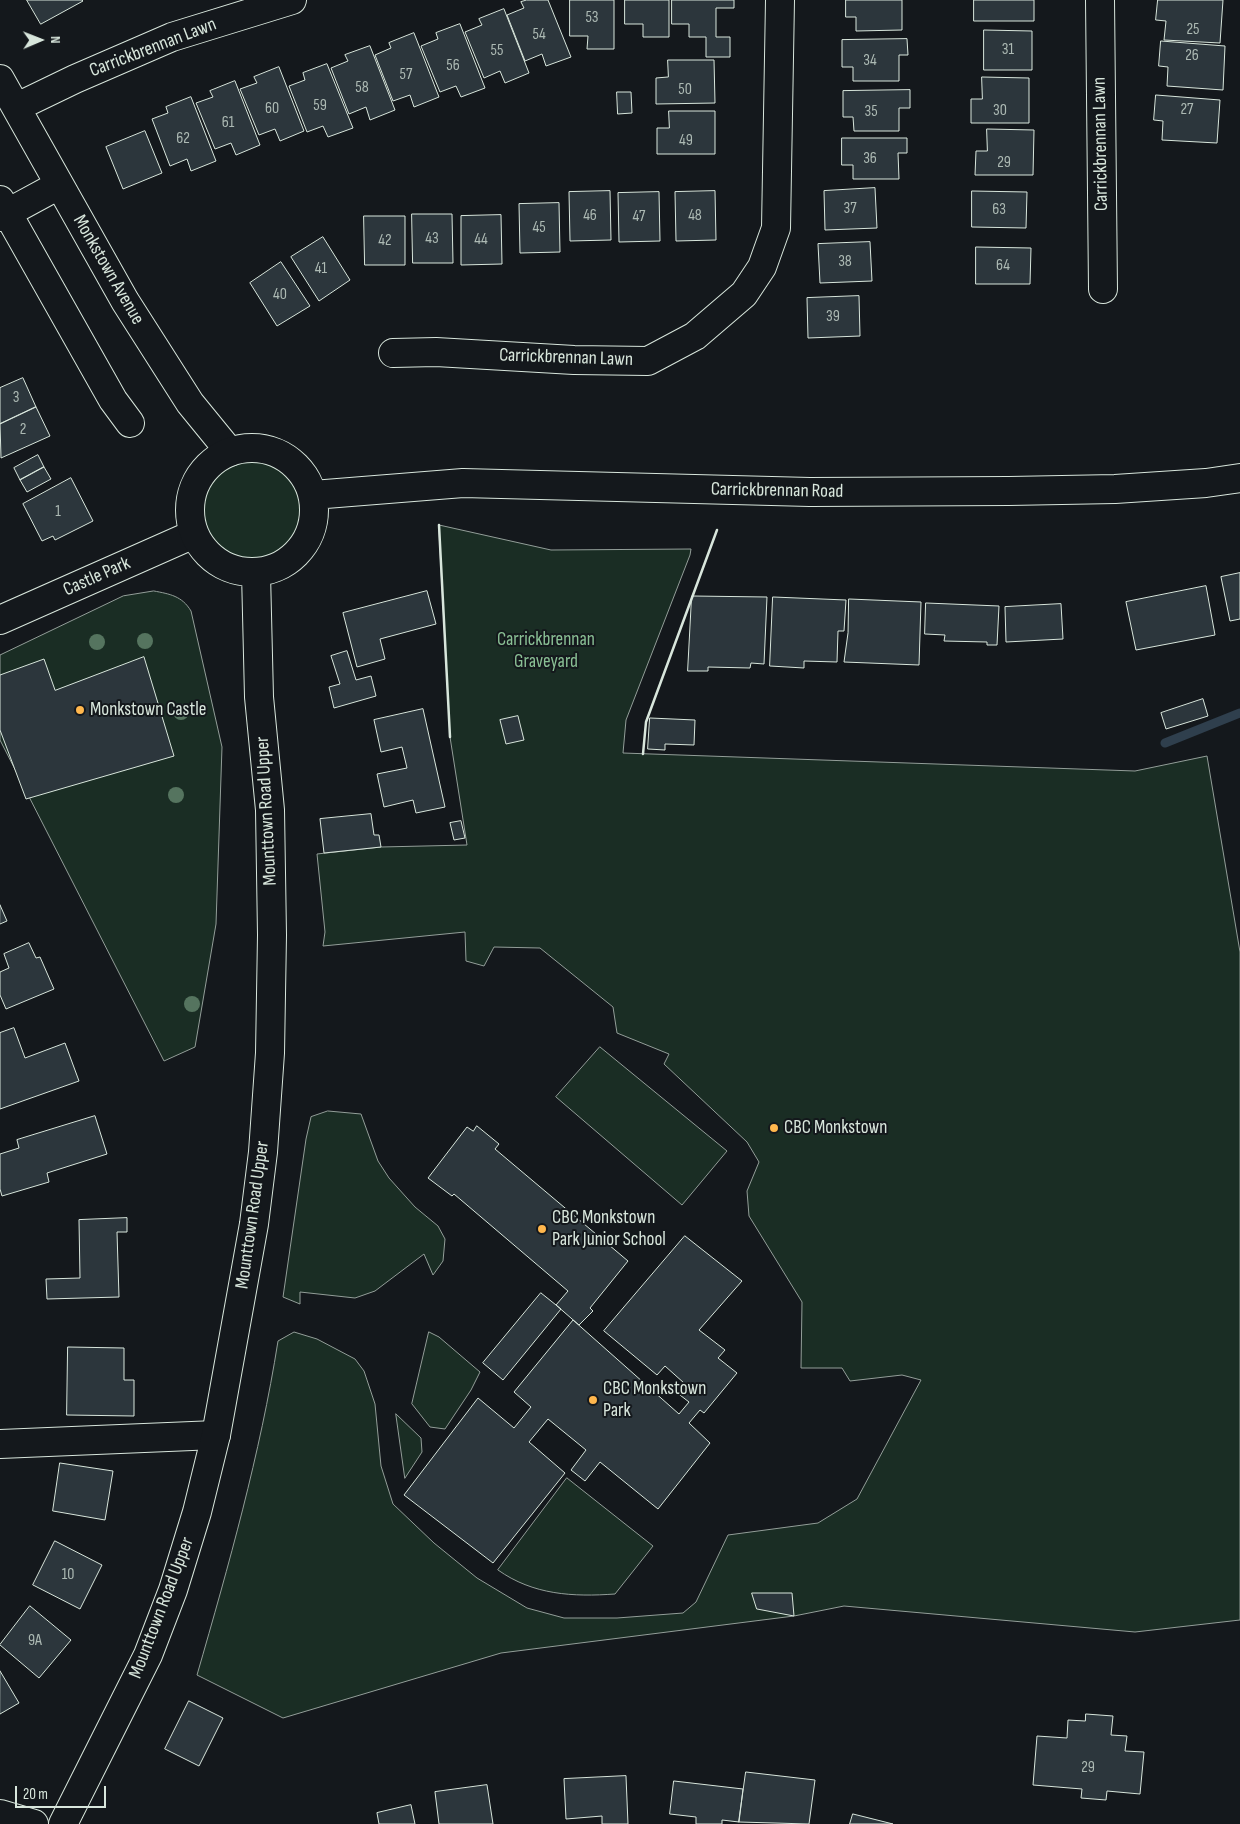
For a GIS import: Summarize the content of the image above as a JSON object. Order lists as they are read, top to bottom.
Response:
{
  "streets": {
    "main road": [
      "Carrickbrennan Lawn",
      "Monkstown Avenue",
      "Carrickbrennan Road",
      "Castle Park",
      "Mounttown Road Upper"
    ]
  },
  "crossings": [
    ["Carrickbrennan Lawn", "Monkstown Avenue"],
    ["Monkstown Avenue", "Carrickbrennan Road"],
    ["Monkstown Avenue", "Castle Park"],
    ["Monkstown Avenue", "Mounttown Road Upper"],
    ["Carrickbrennan Road", "Castle Park"],
    ["Carrickbrennan Road", "Mounttown Road Upper"],
    ["Castle Park", "Mounttown Road Upper"]
  ],
  "parks": ["Carrickbrennan Graveyard"],
  "places": [
    "Monkstown Castle",
    "CBC Monkstown",
    "CBC Monkstown Park Junior School",
    "CBC Monkstown Park"
  ],
  "house_numbers": [
    "53",
    "25",
    "54",
    "31",
    "55",
    "26",
    "34",
    "56",
    "57",
    "58",
    "50",
    "59",
    "60",
    "27",
    "30",
    "35",
    "61",
    "62",
    "49",
    "36",
    "29",
    "37",
    "63",
    "46",
    "48",
    "47",
    "45",
    "43",
    "44",
    "42",
    "38",
    "64",
    "41",
    "40",
    "39",
    "3",
    "2",
    "1",
    "10",
    "9A",
    "29"
  ],
  "scale_bar": "20 m",
  "north": "right"
}
